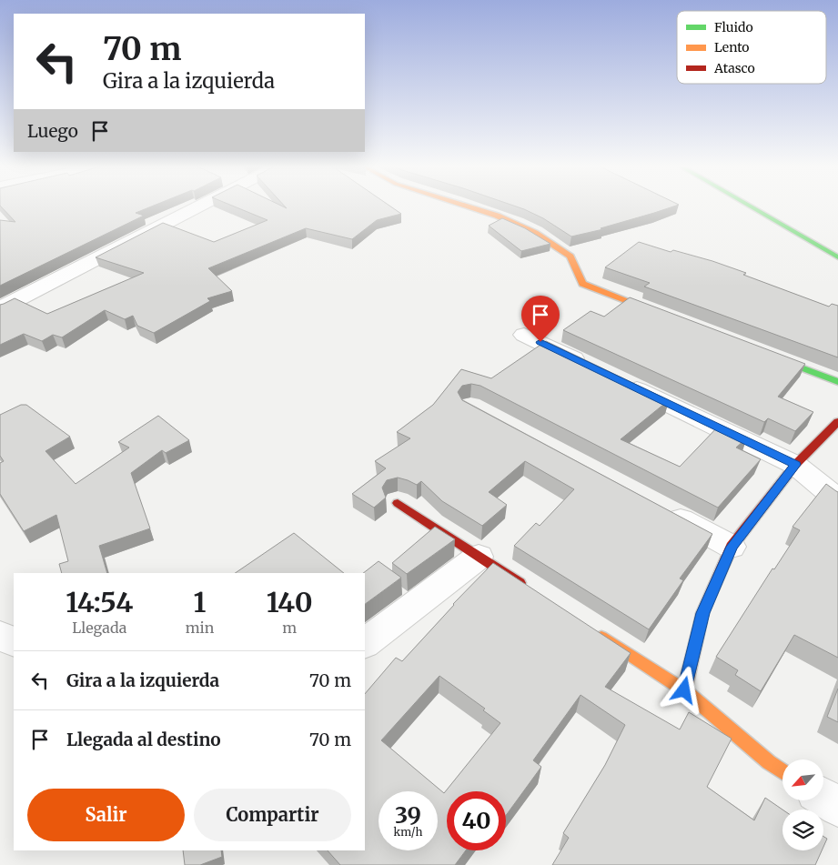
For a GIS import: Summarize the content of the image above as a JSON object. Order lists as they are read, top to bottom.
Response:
{
  "legend": ["Fluido", "Lento", "Atasco"],
  "north": "bottom left",
  "page": {
    "turn": ["70 m", "Gira a la izquierda"],
    "then": "Luego",
    "eta": [
      "14:54",
      "Llegada",
      "1",
      "min",
      "140",
      "m"
    ],
    "list": [
      {
        "name": "Gira a la izquierda",
        "value": "70 m"
      },
      {
        "name": "Llegada al destino",
        "value": "70 m"
      }
    ],
    "buttons": ["Salir", "Compartir"],
    "speed": "39 km/h",
    "limit": "40"
  }
}
